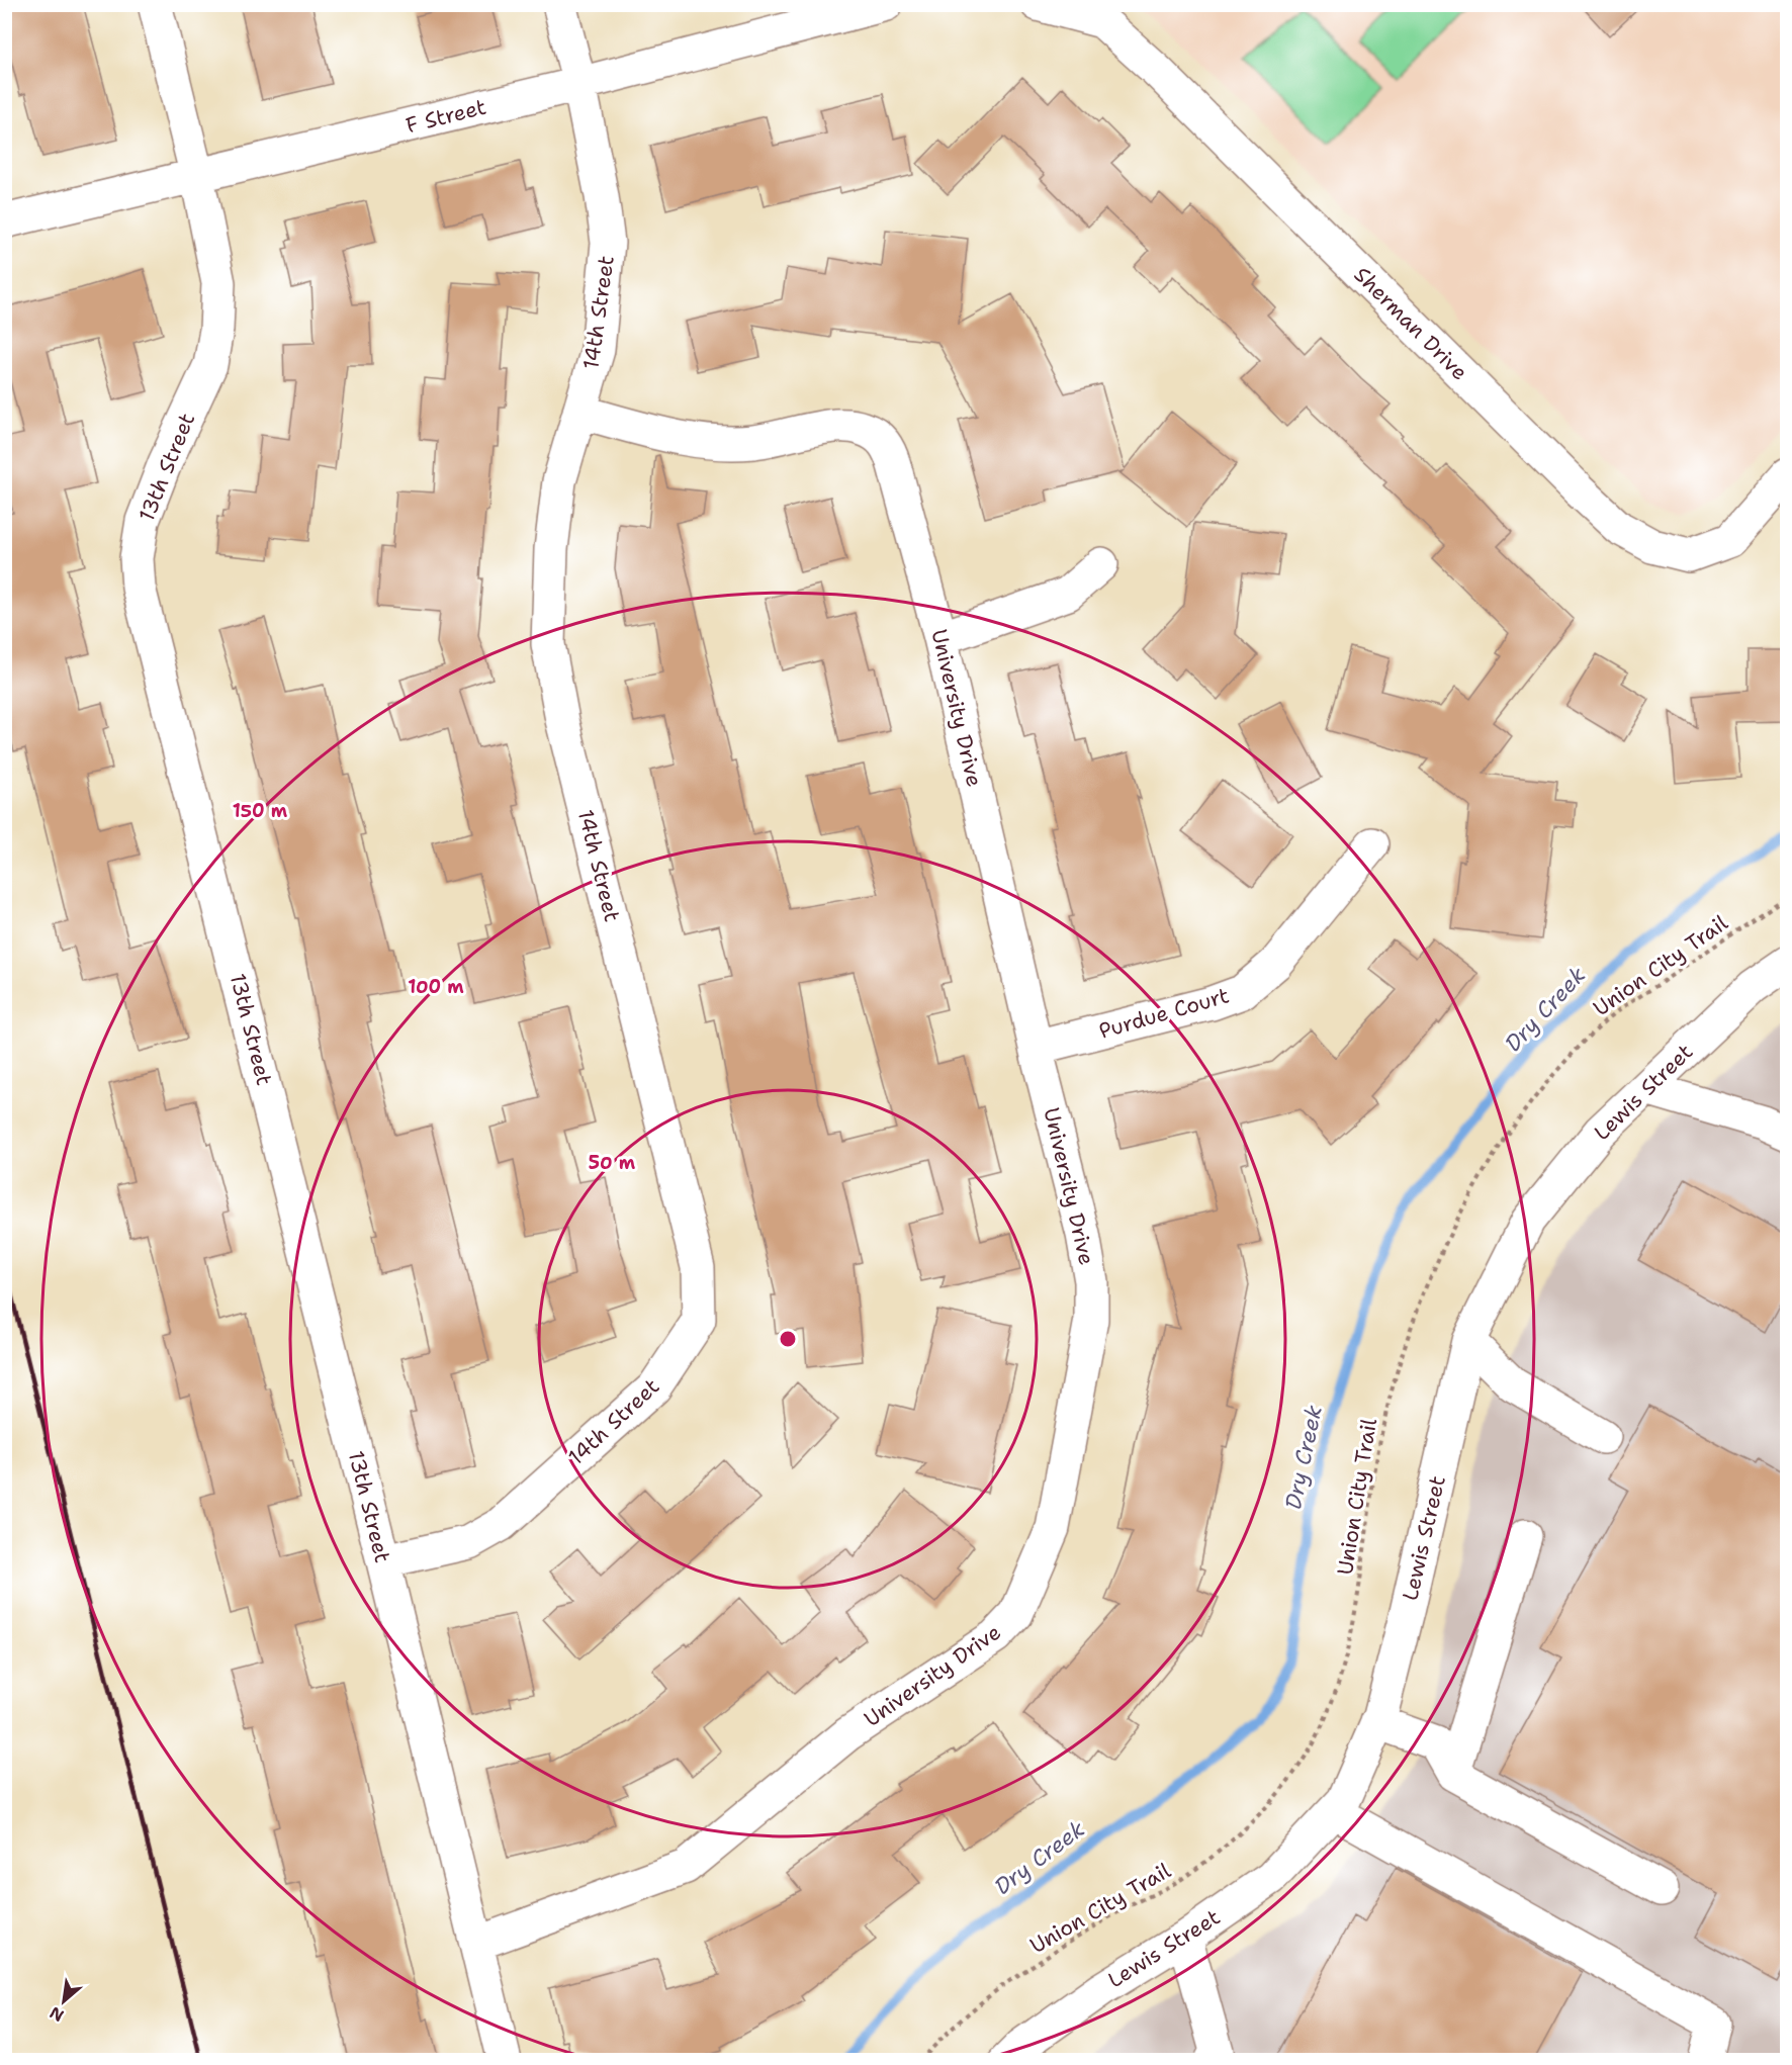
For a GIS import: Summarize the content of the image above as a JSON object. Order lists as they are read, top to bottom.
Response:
{
  "streets": {
    "street": [
      "F Street",
      "14th Street",
      "Sherman Drive",
      "13th Street",
      "University Drive",
      "Purdue Court",
      "Lewis Street"
    ],
    "path": ["Union City Trail"]
  },
  "crossings": [
    ["F Street", "14th Street"],
    ["F Street", "13th Street"],
    ["14th Street", "13th Street"],
    ["14th Street", "University Drive"],
    ["13th Street", "University Drive"],
    ["University Drive", "Purdue Court"]
  ],
  "water": ["Dry Creek"],
  "north": "bottom left",
  "rings": ["150 m", "100 m", "50 m"]
}
